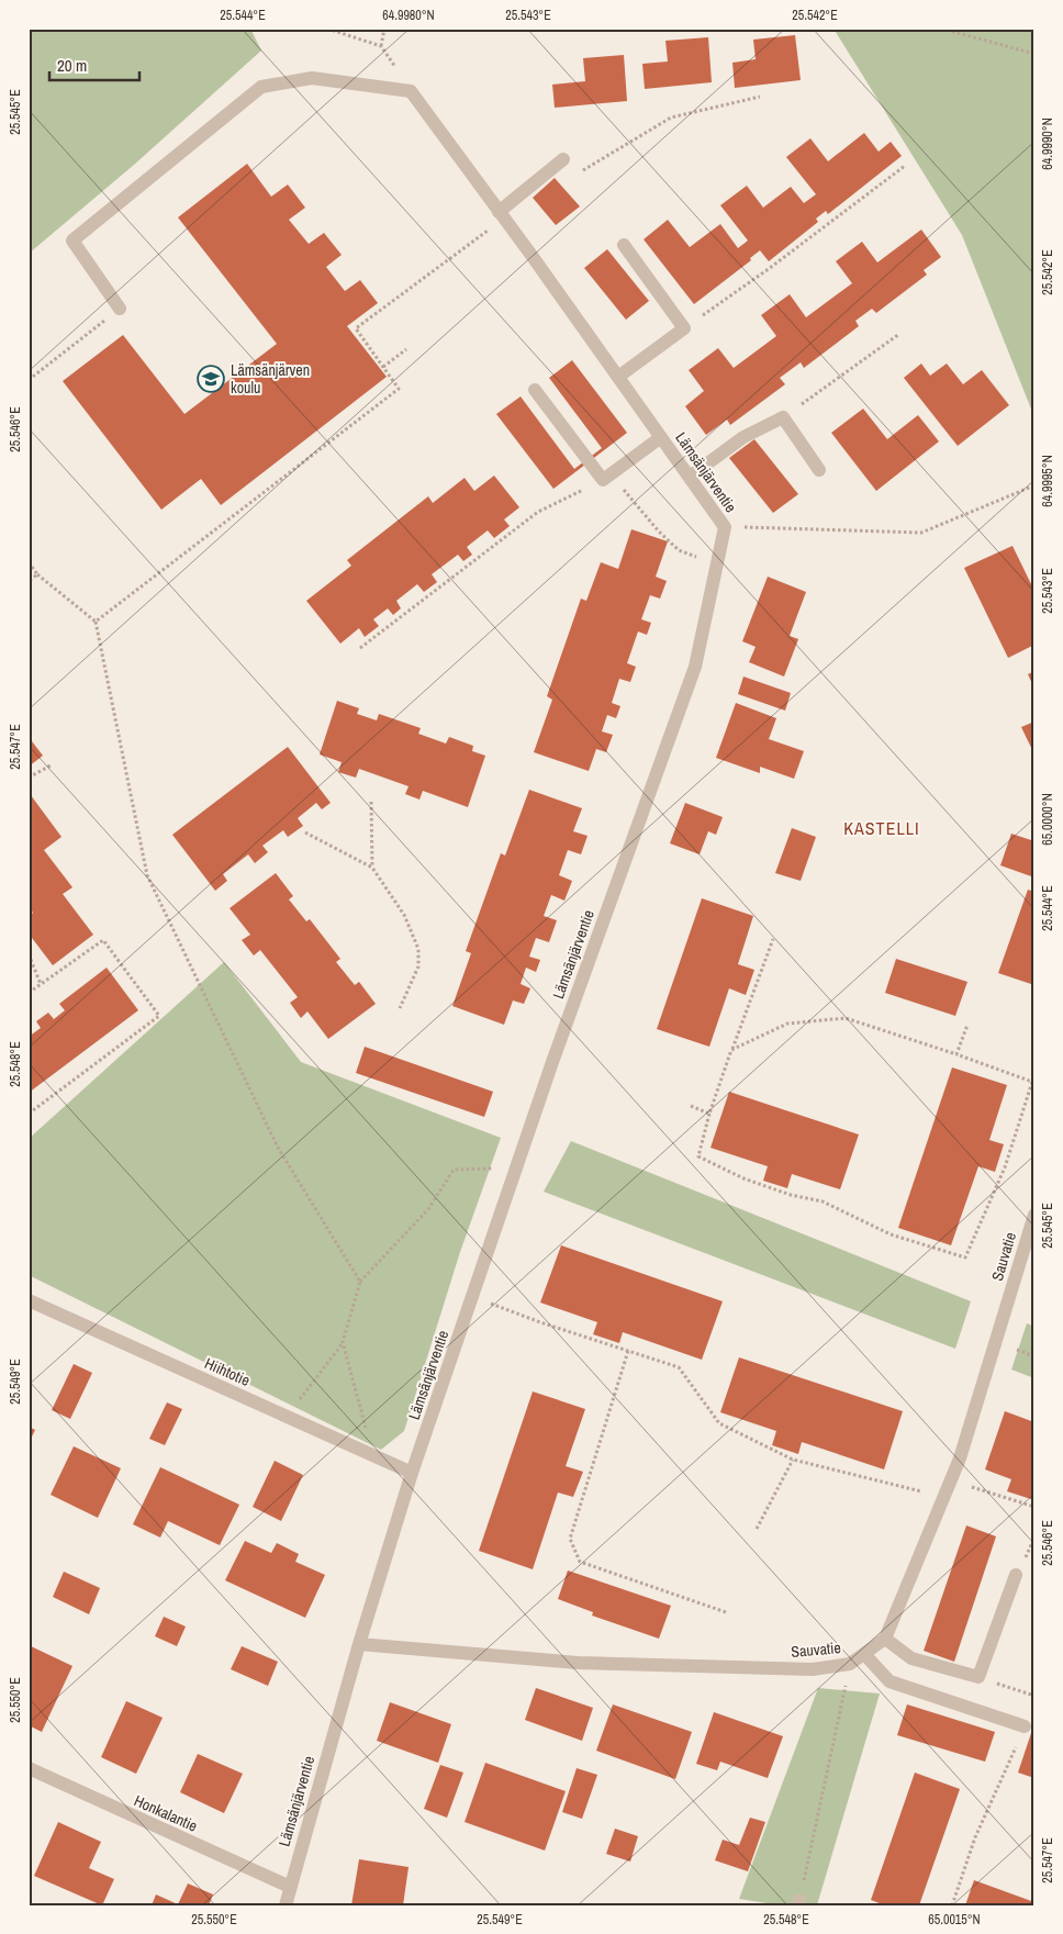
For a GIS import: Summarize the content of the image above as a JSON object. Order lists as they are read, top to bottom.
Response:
{
  "streets": {
    "street": [
      "Lämsänjärventie",
      "Sauvatie",
      "Hiihtotie",
      "Honkalantie"
    ]
  },
  "crossings": [
    ["Lämsänjärventie", "Sauvatie"],
    ["Lämsänjärventie", "Hiihtotie"],
    ["Lämsänjärventie", "Honkalantie"]
  ],
  "districts": ["KASTELLI"],
  "places": {
    "school or university": ["Lämsänjärven koulu"]
  },
  "scale_bar": "20 m",
  "coordinates": [
    "25.544°E",
    "64.9980°N",
    "25.543°E",
    "25.542°E",
    "25.545°E",
    "64.9990°N",
    "25.546°E",
    "64.9995°N",
    "25.547°E",
    "65.0000°N",
    "25.548°E",
    "25.549°E",
    "25.550°E",
    "65.0015°N"
  ]
}
